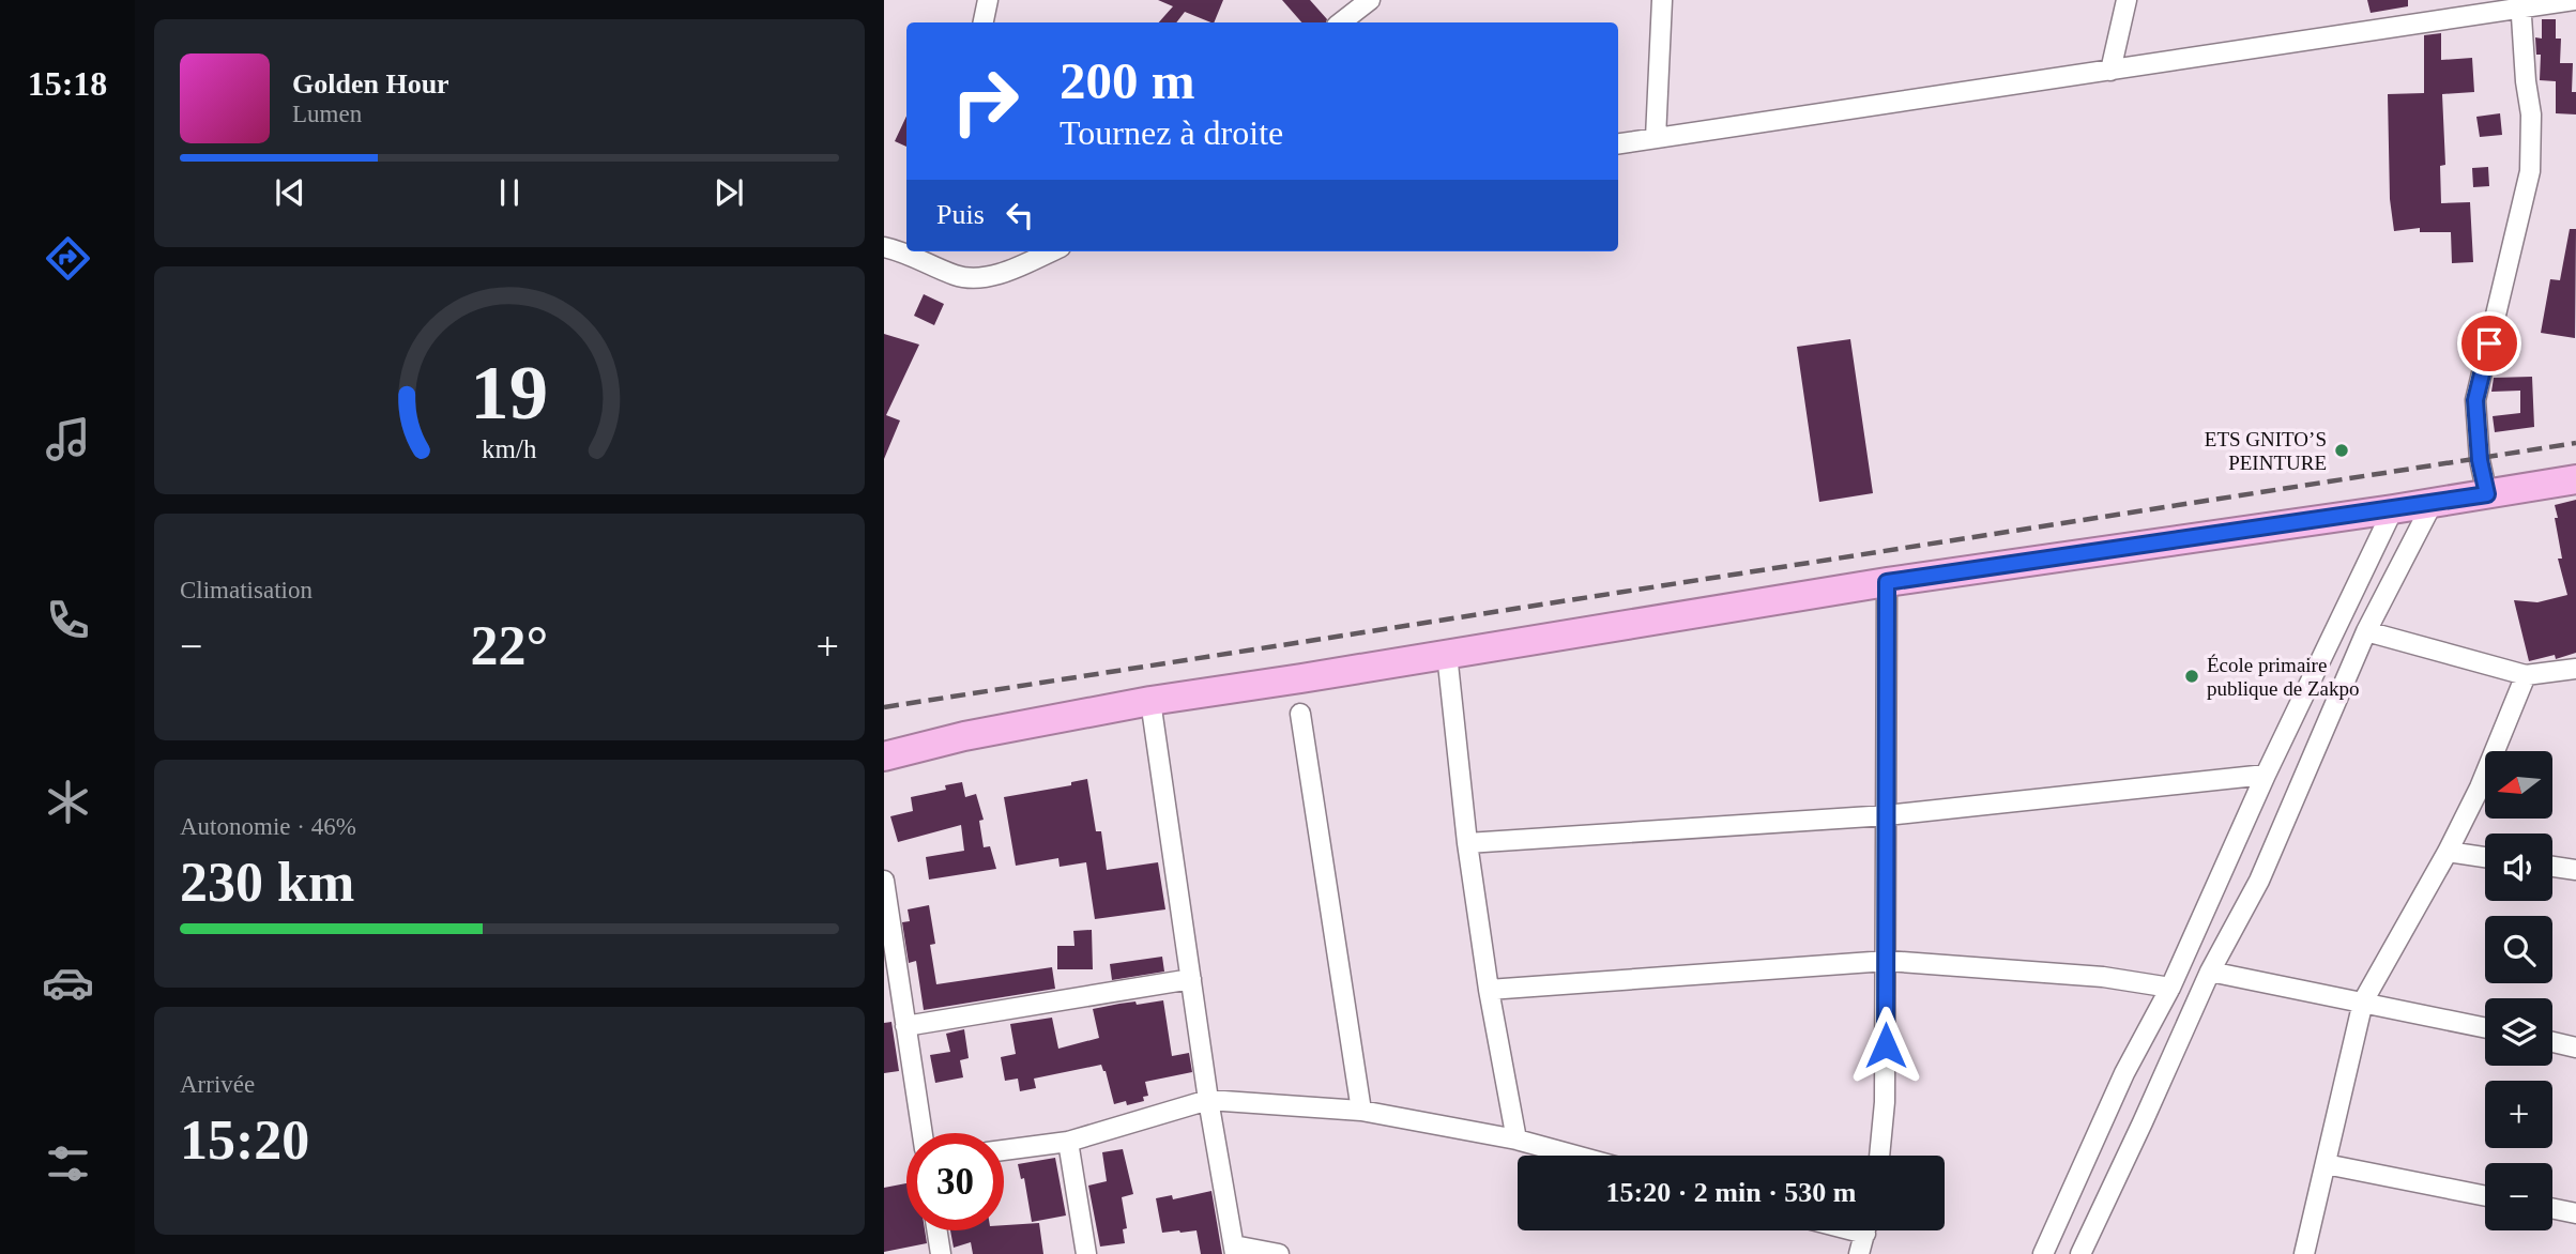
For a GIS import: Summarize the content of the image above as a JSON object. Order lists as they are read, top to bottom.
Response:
{
  "places": ["ETS GNITO’S PEINTURE", "École primaire publique de Zakpo"],
  "north": "left",
  "page": {
    "tabs": "15:18",
    "turn": ["200 m", "Tournez à droite"],
    "song": ["Golden Hour", "Lumen"],
    "then": "Puis",
    "tile": [
      "Climatisation",
      ["Autonomie · 46%", "230 km"],
      ["Arrivée", "15:20"]
    ],
    "heat": ["−", "22°", "+"],
    "map_buttons": ["+", "−"],
    "limit": "30",
    "trip": "15:20 · 2 min · 530 m",
    "gauge": ["19", "km/h"]
  }
}
